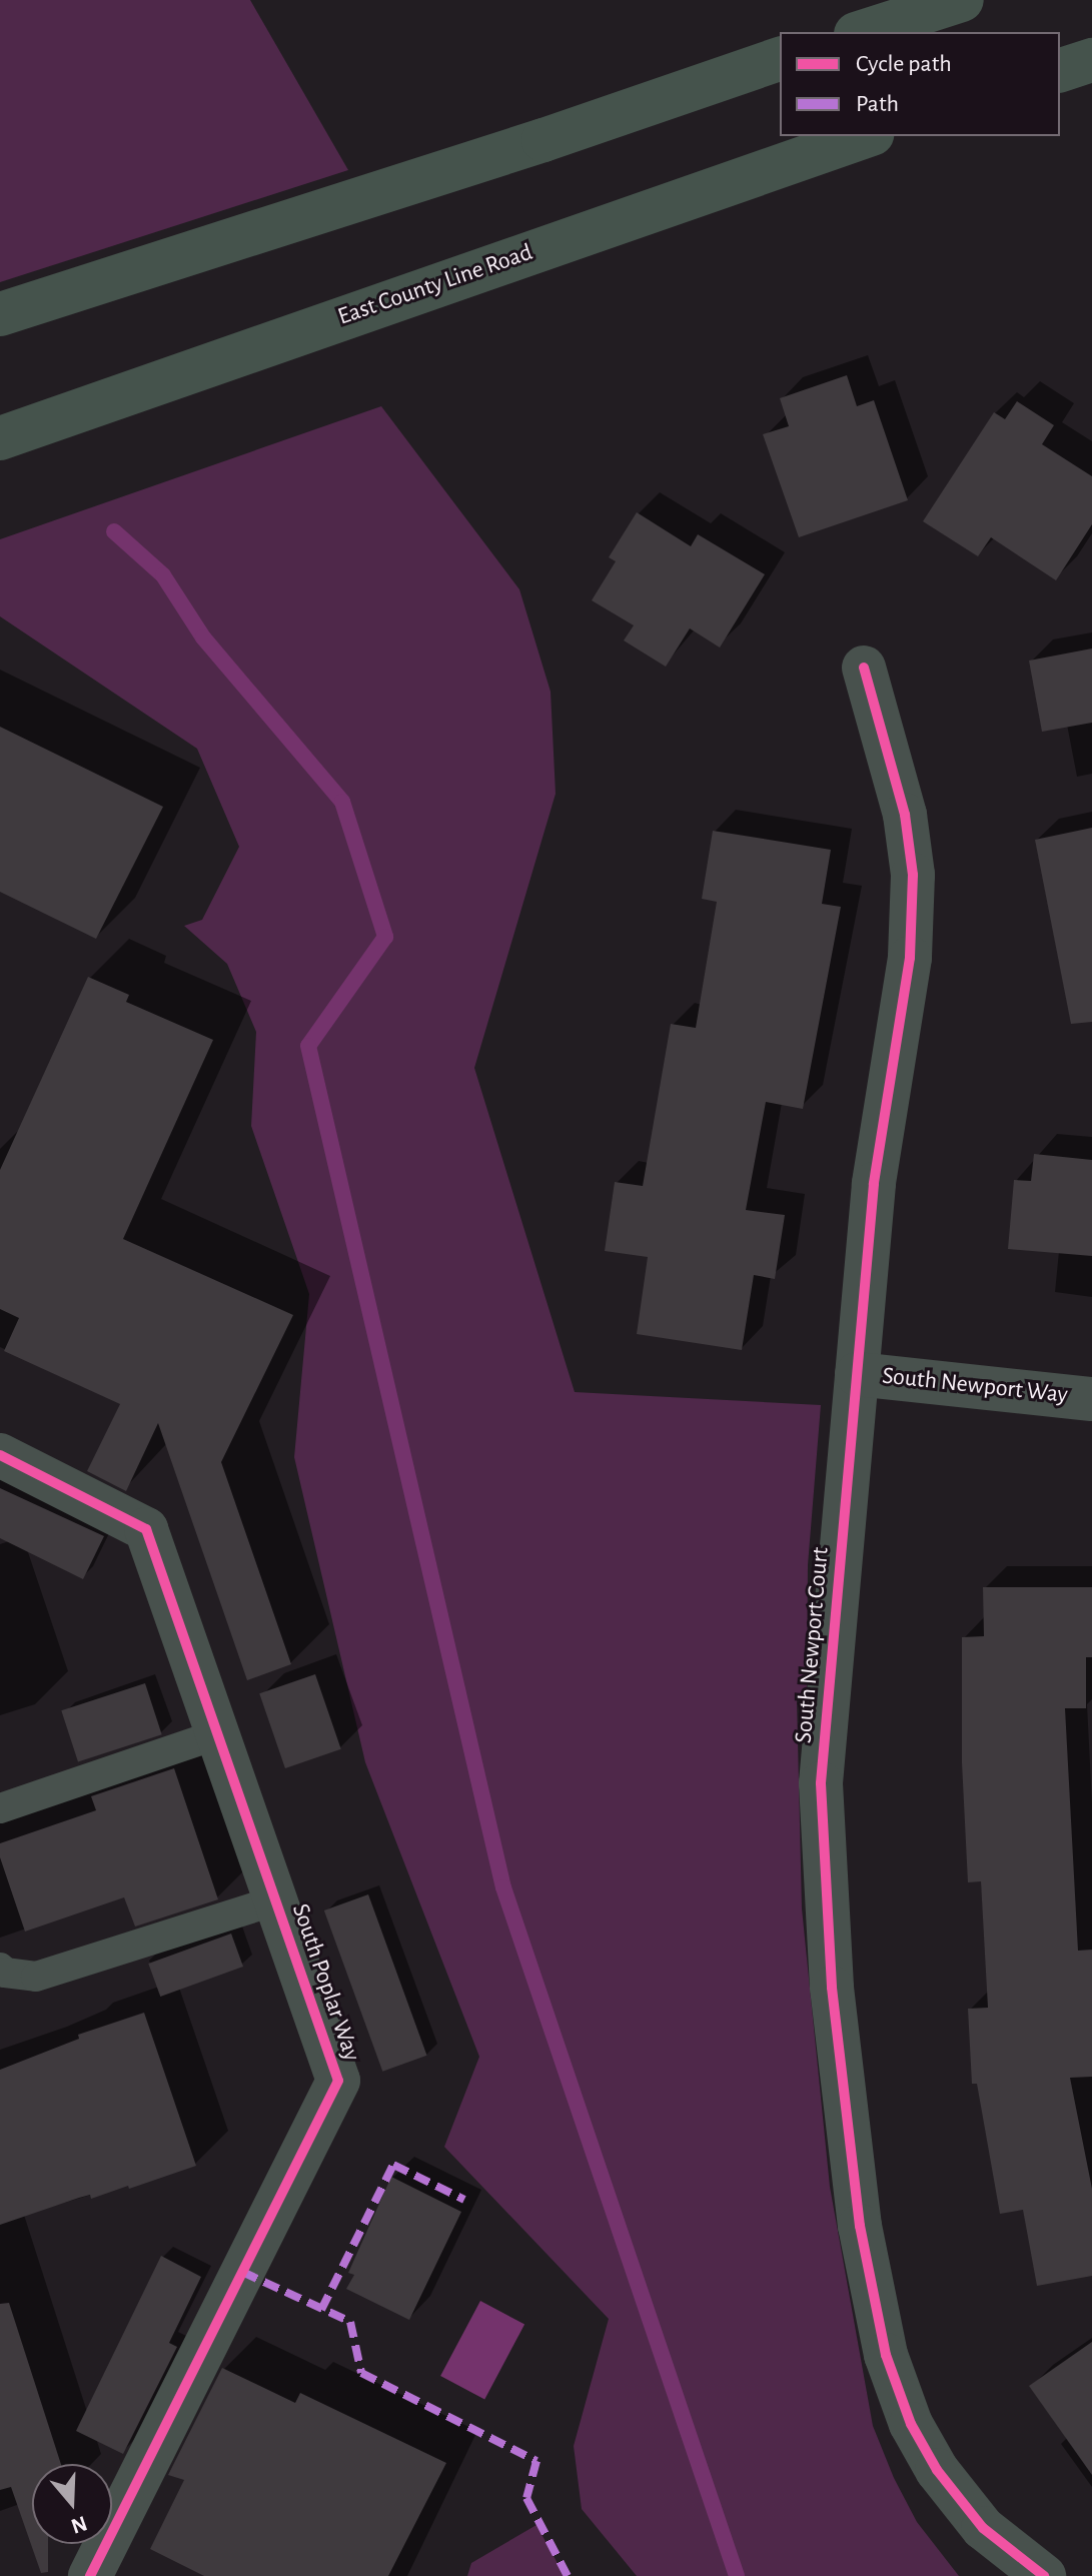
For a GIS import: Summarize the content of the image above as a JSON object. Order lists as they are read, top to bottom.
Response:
{
  "streets": {
    "main road": ["East County Line Road"],
    "street": ["South Newport Way", "South Newport Court", "South Poplar Way"]
  },
  "crossings": [
    ["South Newport Way", "South Newport Court"]
  ],
  "legend": ["Cycle path", "Path"],
  "north": "bottom"
}
